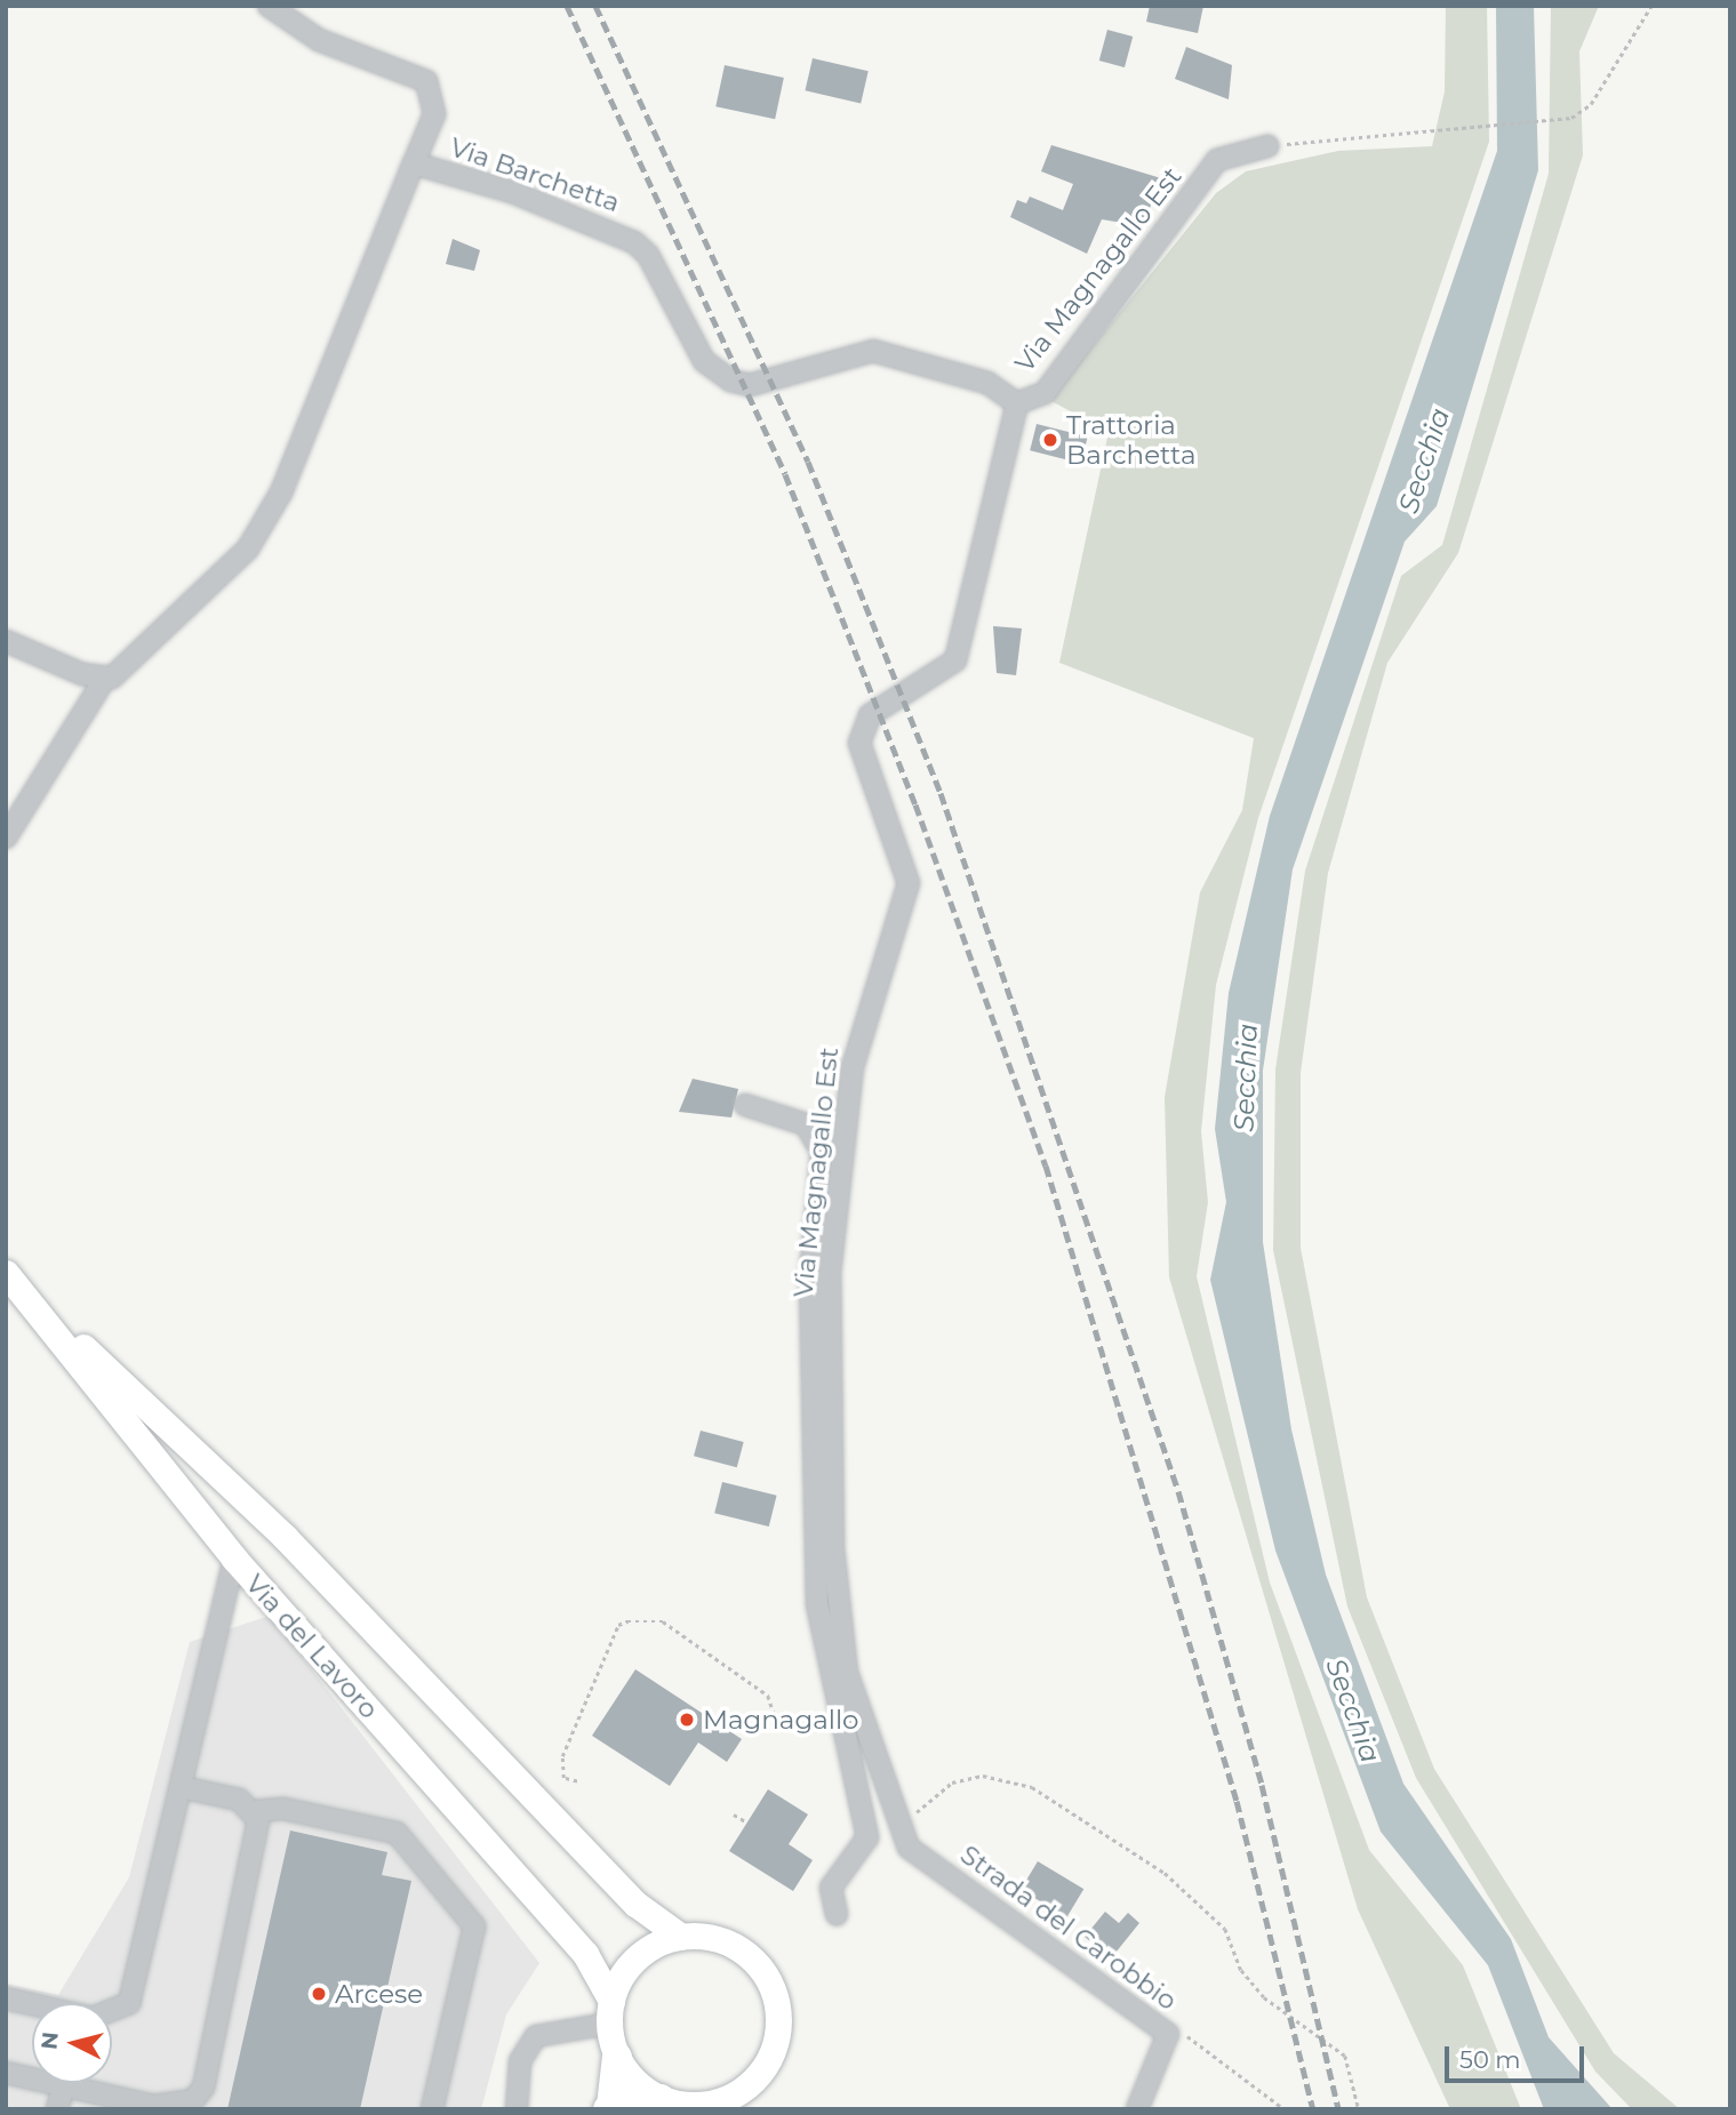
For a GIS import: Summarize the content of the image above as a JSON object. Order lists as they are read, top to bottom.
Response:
{
  "streets": {
    "main road": ["Via del Lavoro"],
    "street": ["Via Barchetta", "Via Magnagallo Est", "Strada del Carobbio"]
  },
  "crossings": [
    ["Via Barchetta", "Via Magnagallo Est"],
    ["Via Magnagallo Est", "Strada del Carobbio"]
  ],
  "water": ["Secchia"],
  "places": ["Trattoria Barchetta", "Magnagallo", "Arcese"],
  "scale_bar": "50 m",
  "north": "left"
}
